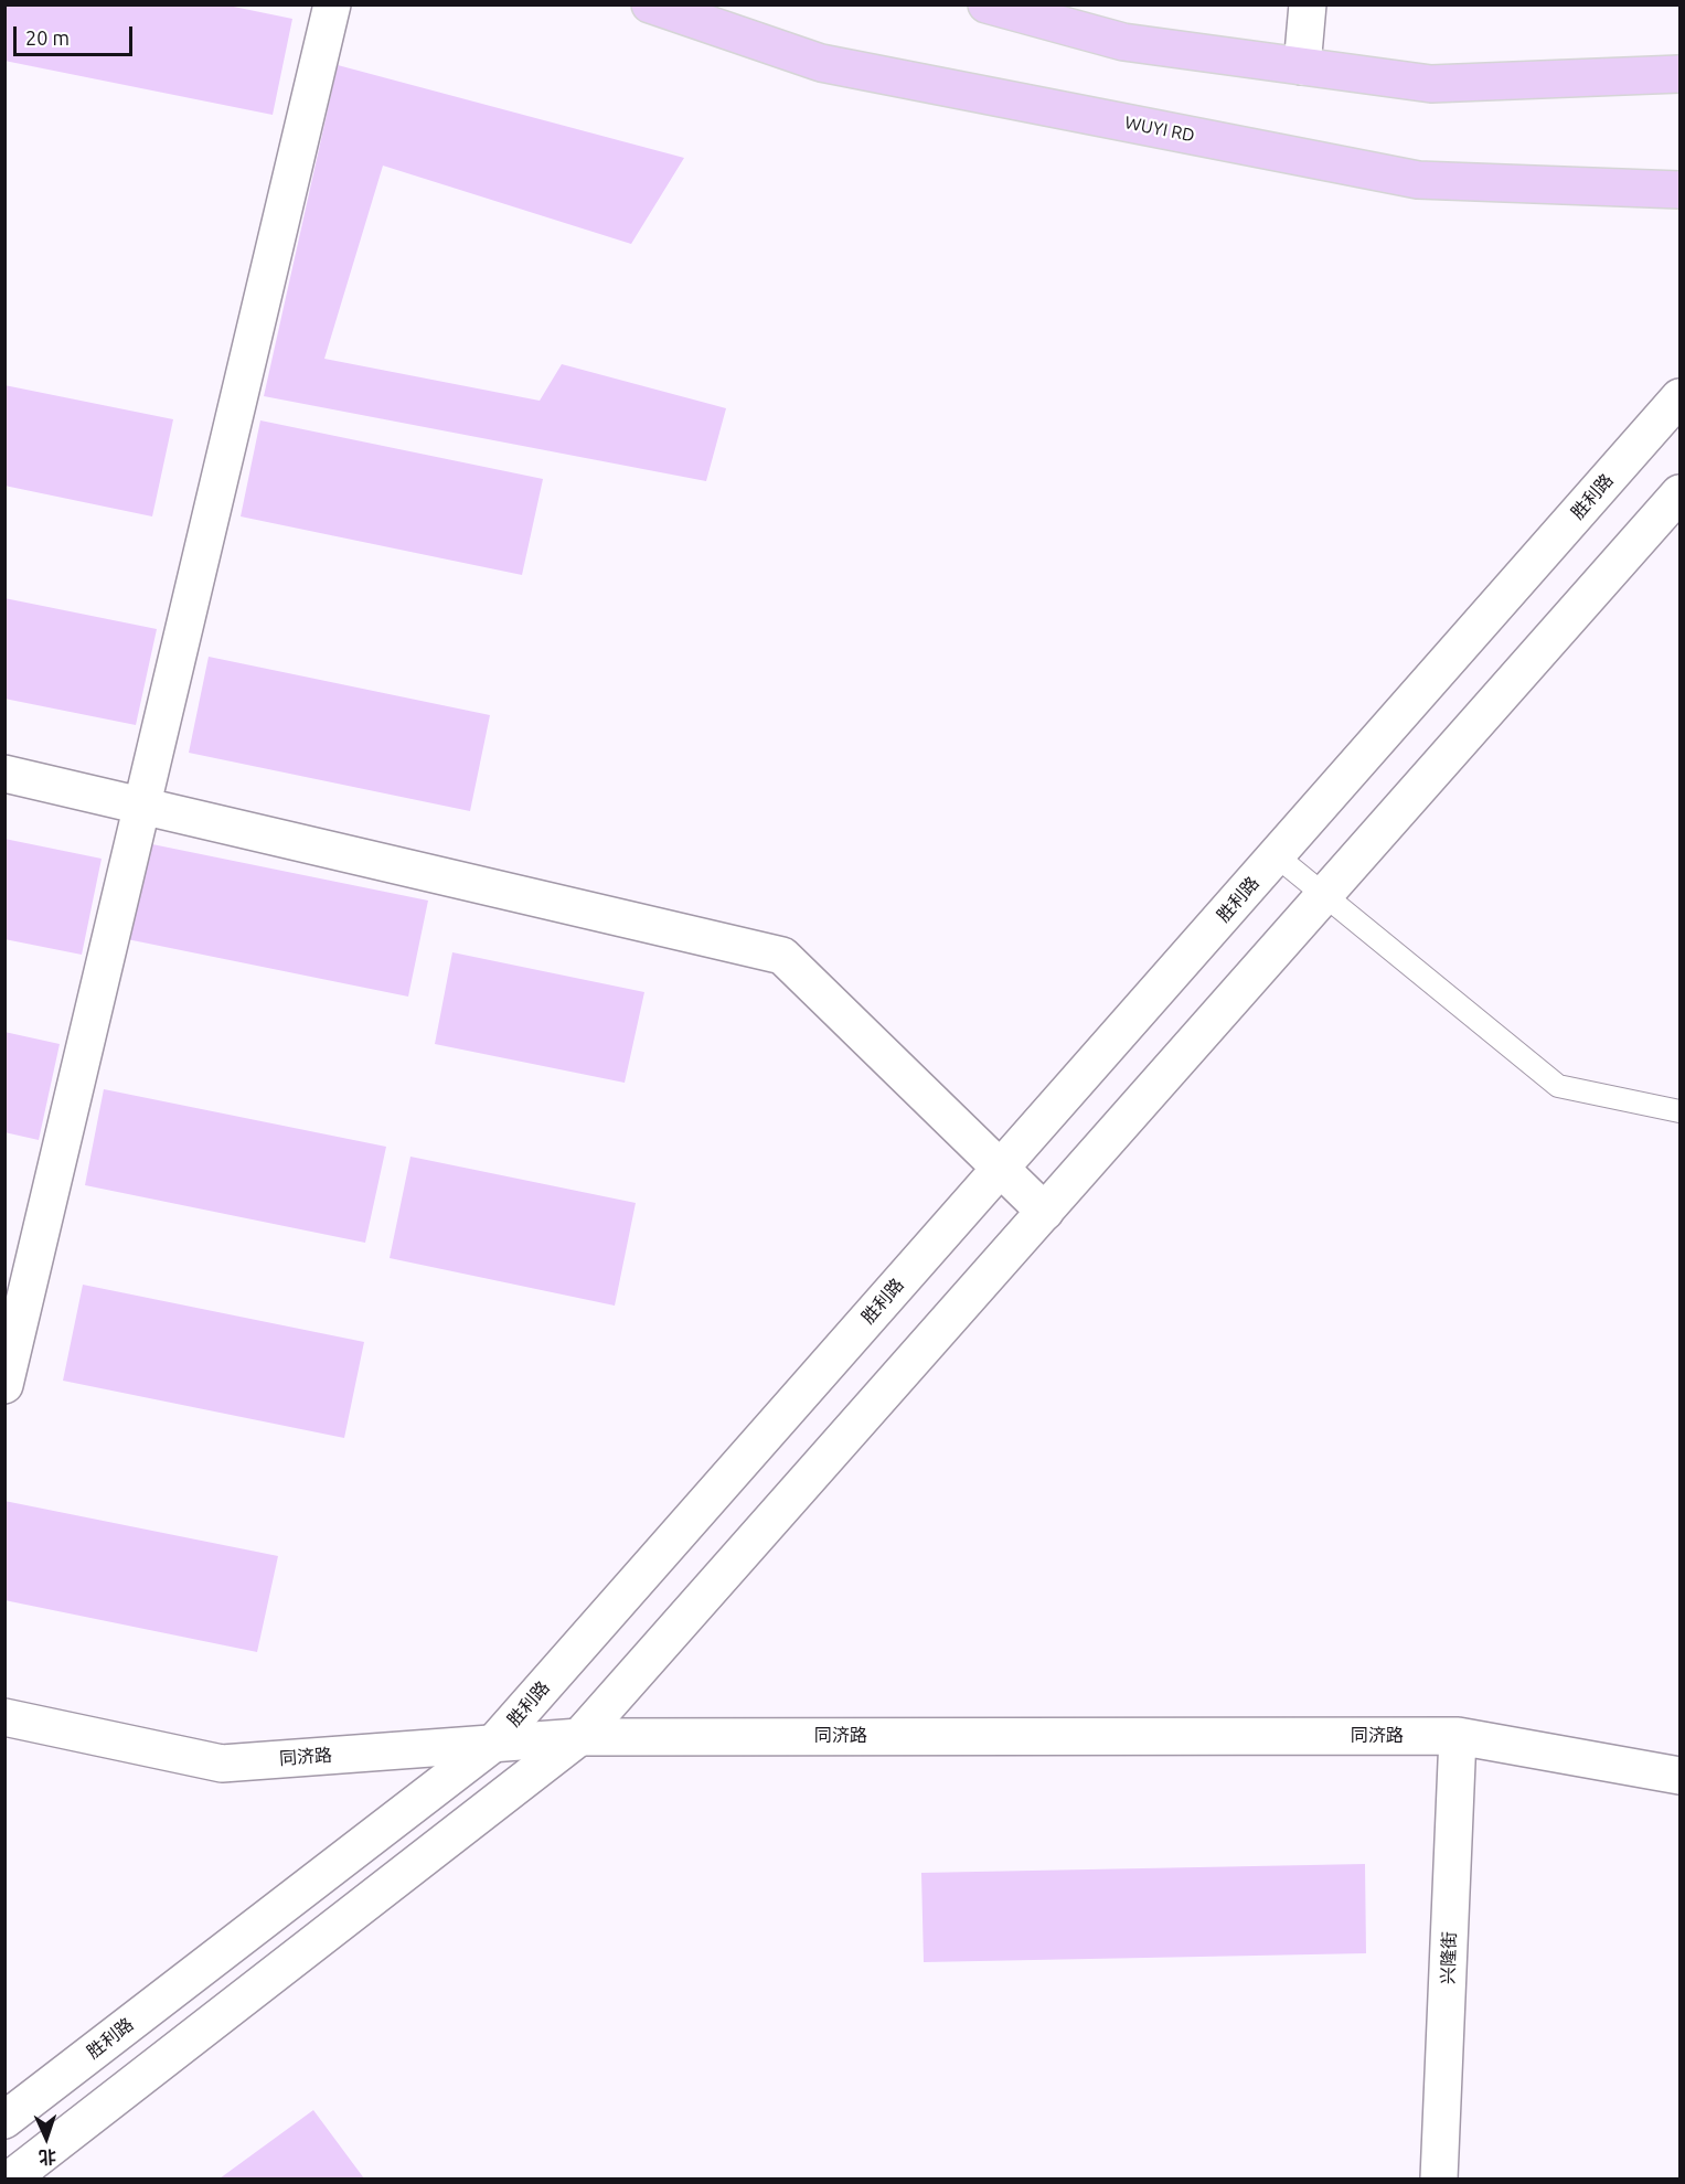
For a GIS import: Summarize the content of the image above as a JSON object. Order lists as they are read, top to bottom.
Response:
{
  "streets": {
    "main road": ["WUYI RD"],
    "street": ["胜利路", "同济路", "兴隆街"]
  },
  "crossings": [
    ["胜利路", "同济路"],
    ["同济路", "兴隆街"]
  ],
  "scale_bar": "20 m",
  "north": "bottom"
}
